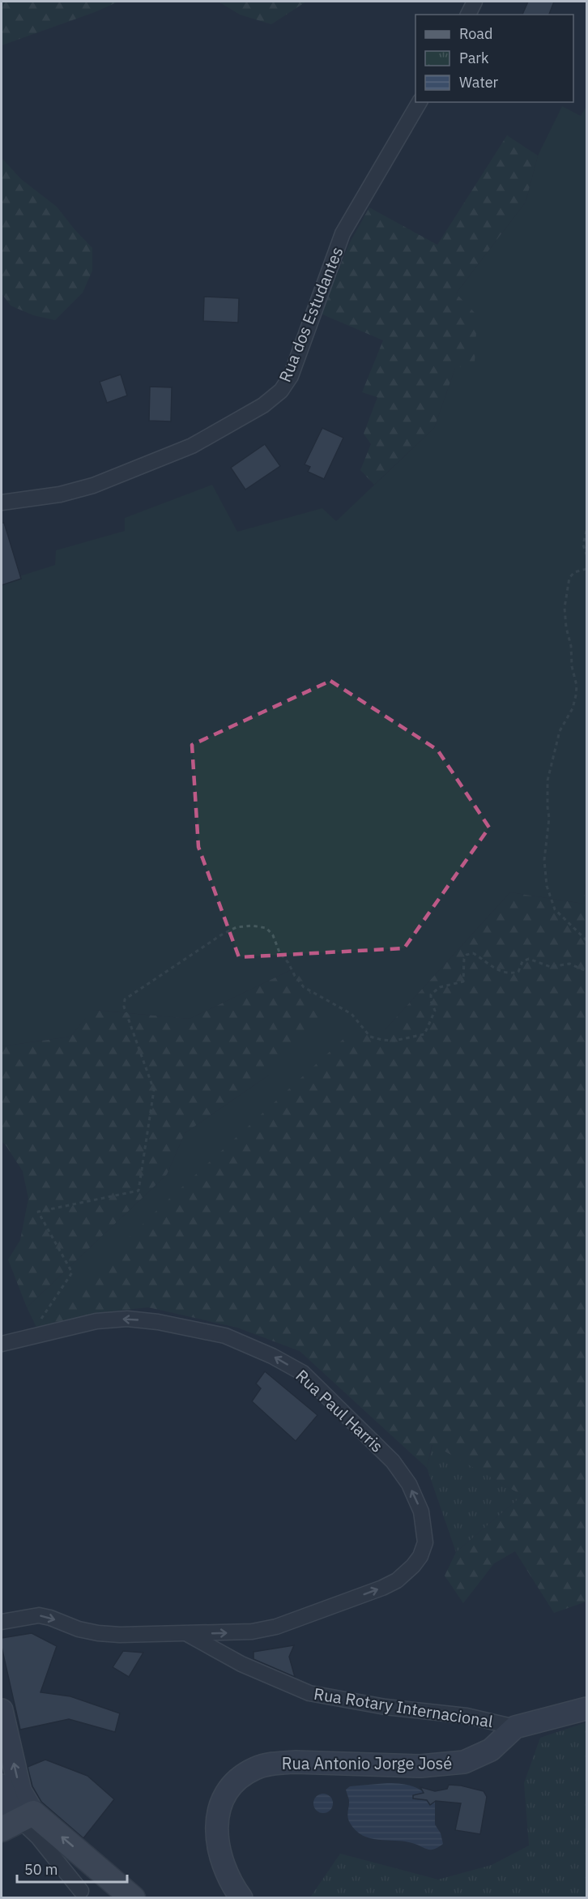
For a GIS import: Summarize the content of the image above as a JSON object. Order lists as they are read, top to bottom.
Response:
{
  "streets": {
    "street": [
      "Rua dos Estudantes",
      "Rua Paul Harris",
      "Rua Rotary Internacional",
      "Rua Antonio Jorge José"
    ]
  },
  "crossings": [
    ["Rua Paul Harris", "Rua Rotary Internacional"],
    ["Rua Rotary Internacional", "Rua Antonio Jorge José"]
  ],
  "legend": ["Road", "Park", "Water"],
  "scale_bar": "50 m"
}
